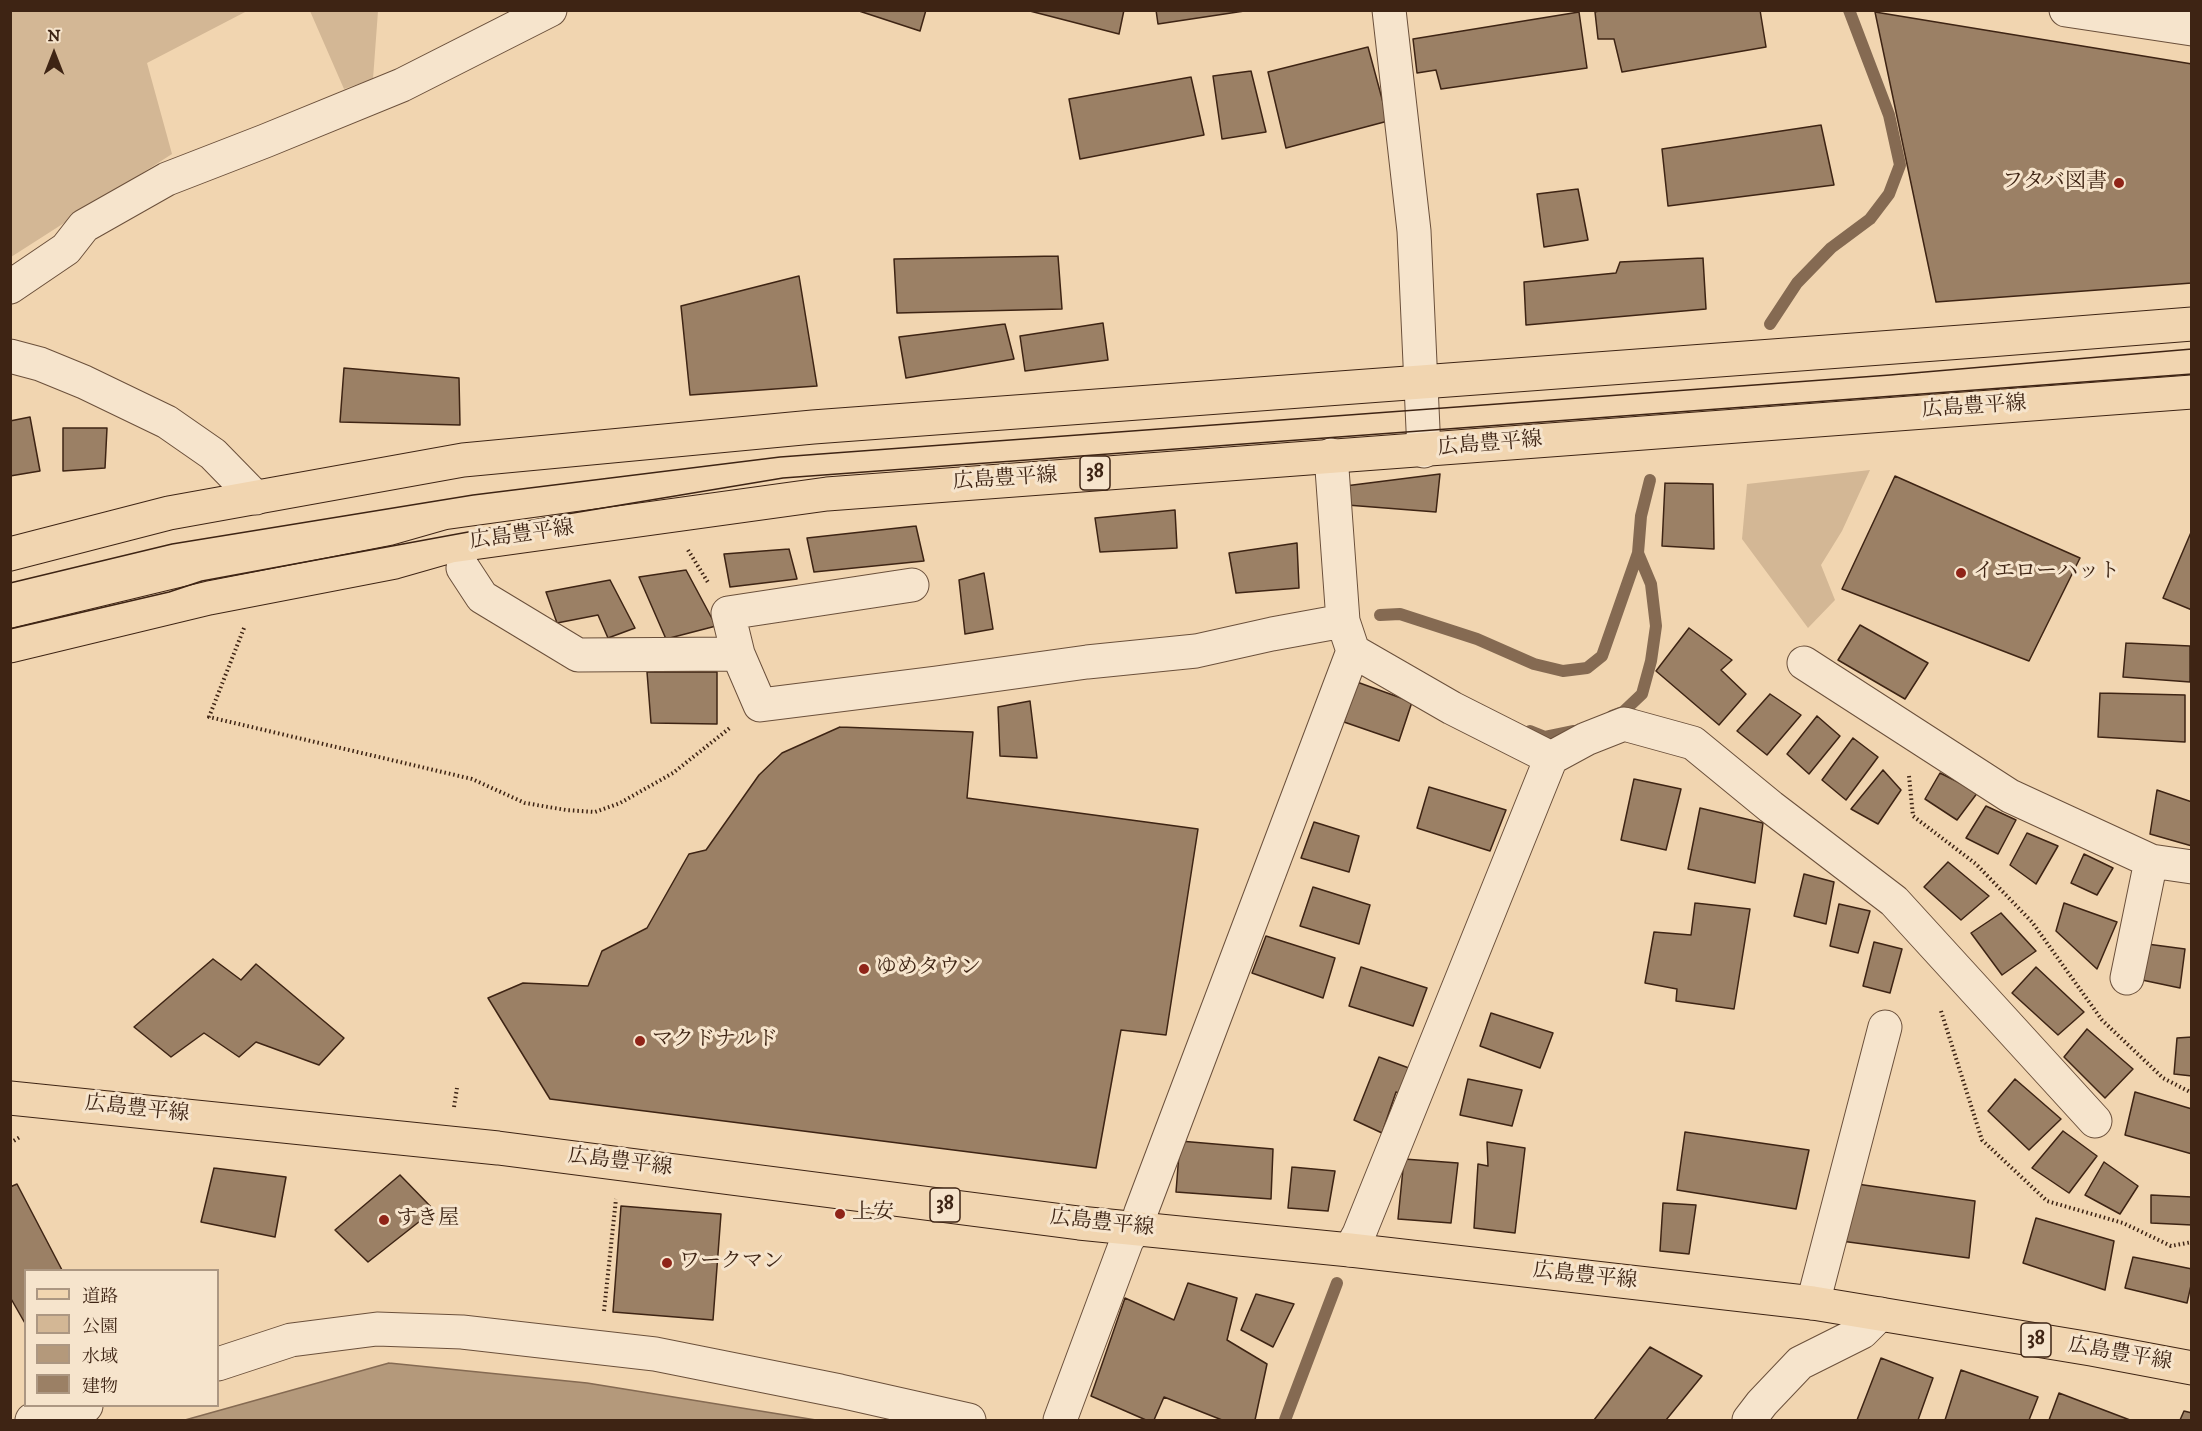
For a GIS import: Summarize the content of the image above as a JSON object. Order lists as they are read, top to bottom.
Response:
{
  "streets": {
    "main road": ["広島豊平線", "38"]
  },
  "places": [
    "フタバ図書",
    "イエローハット",
    "ゆめタウン",
    "マクドナルド",
    "上安",
    "すき屋",
    "ワークマン"
  ],
  "legend": [
    "道路",
    "公園",
    "水域",
    "建物"
  ],
  "north": "top"
}
